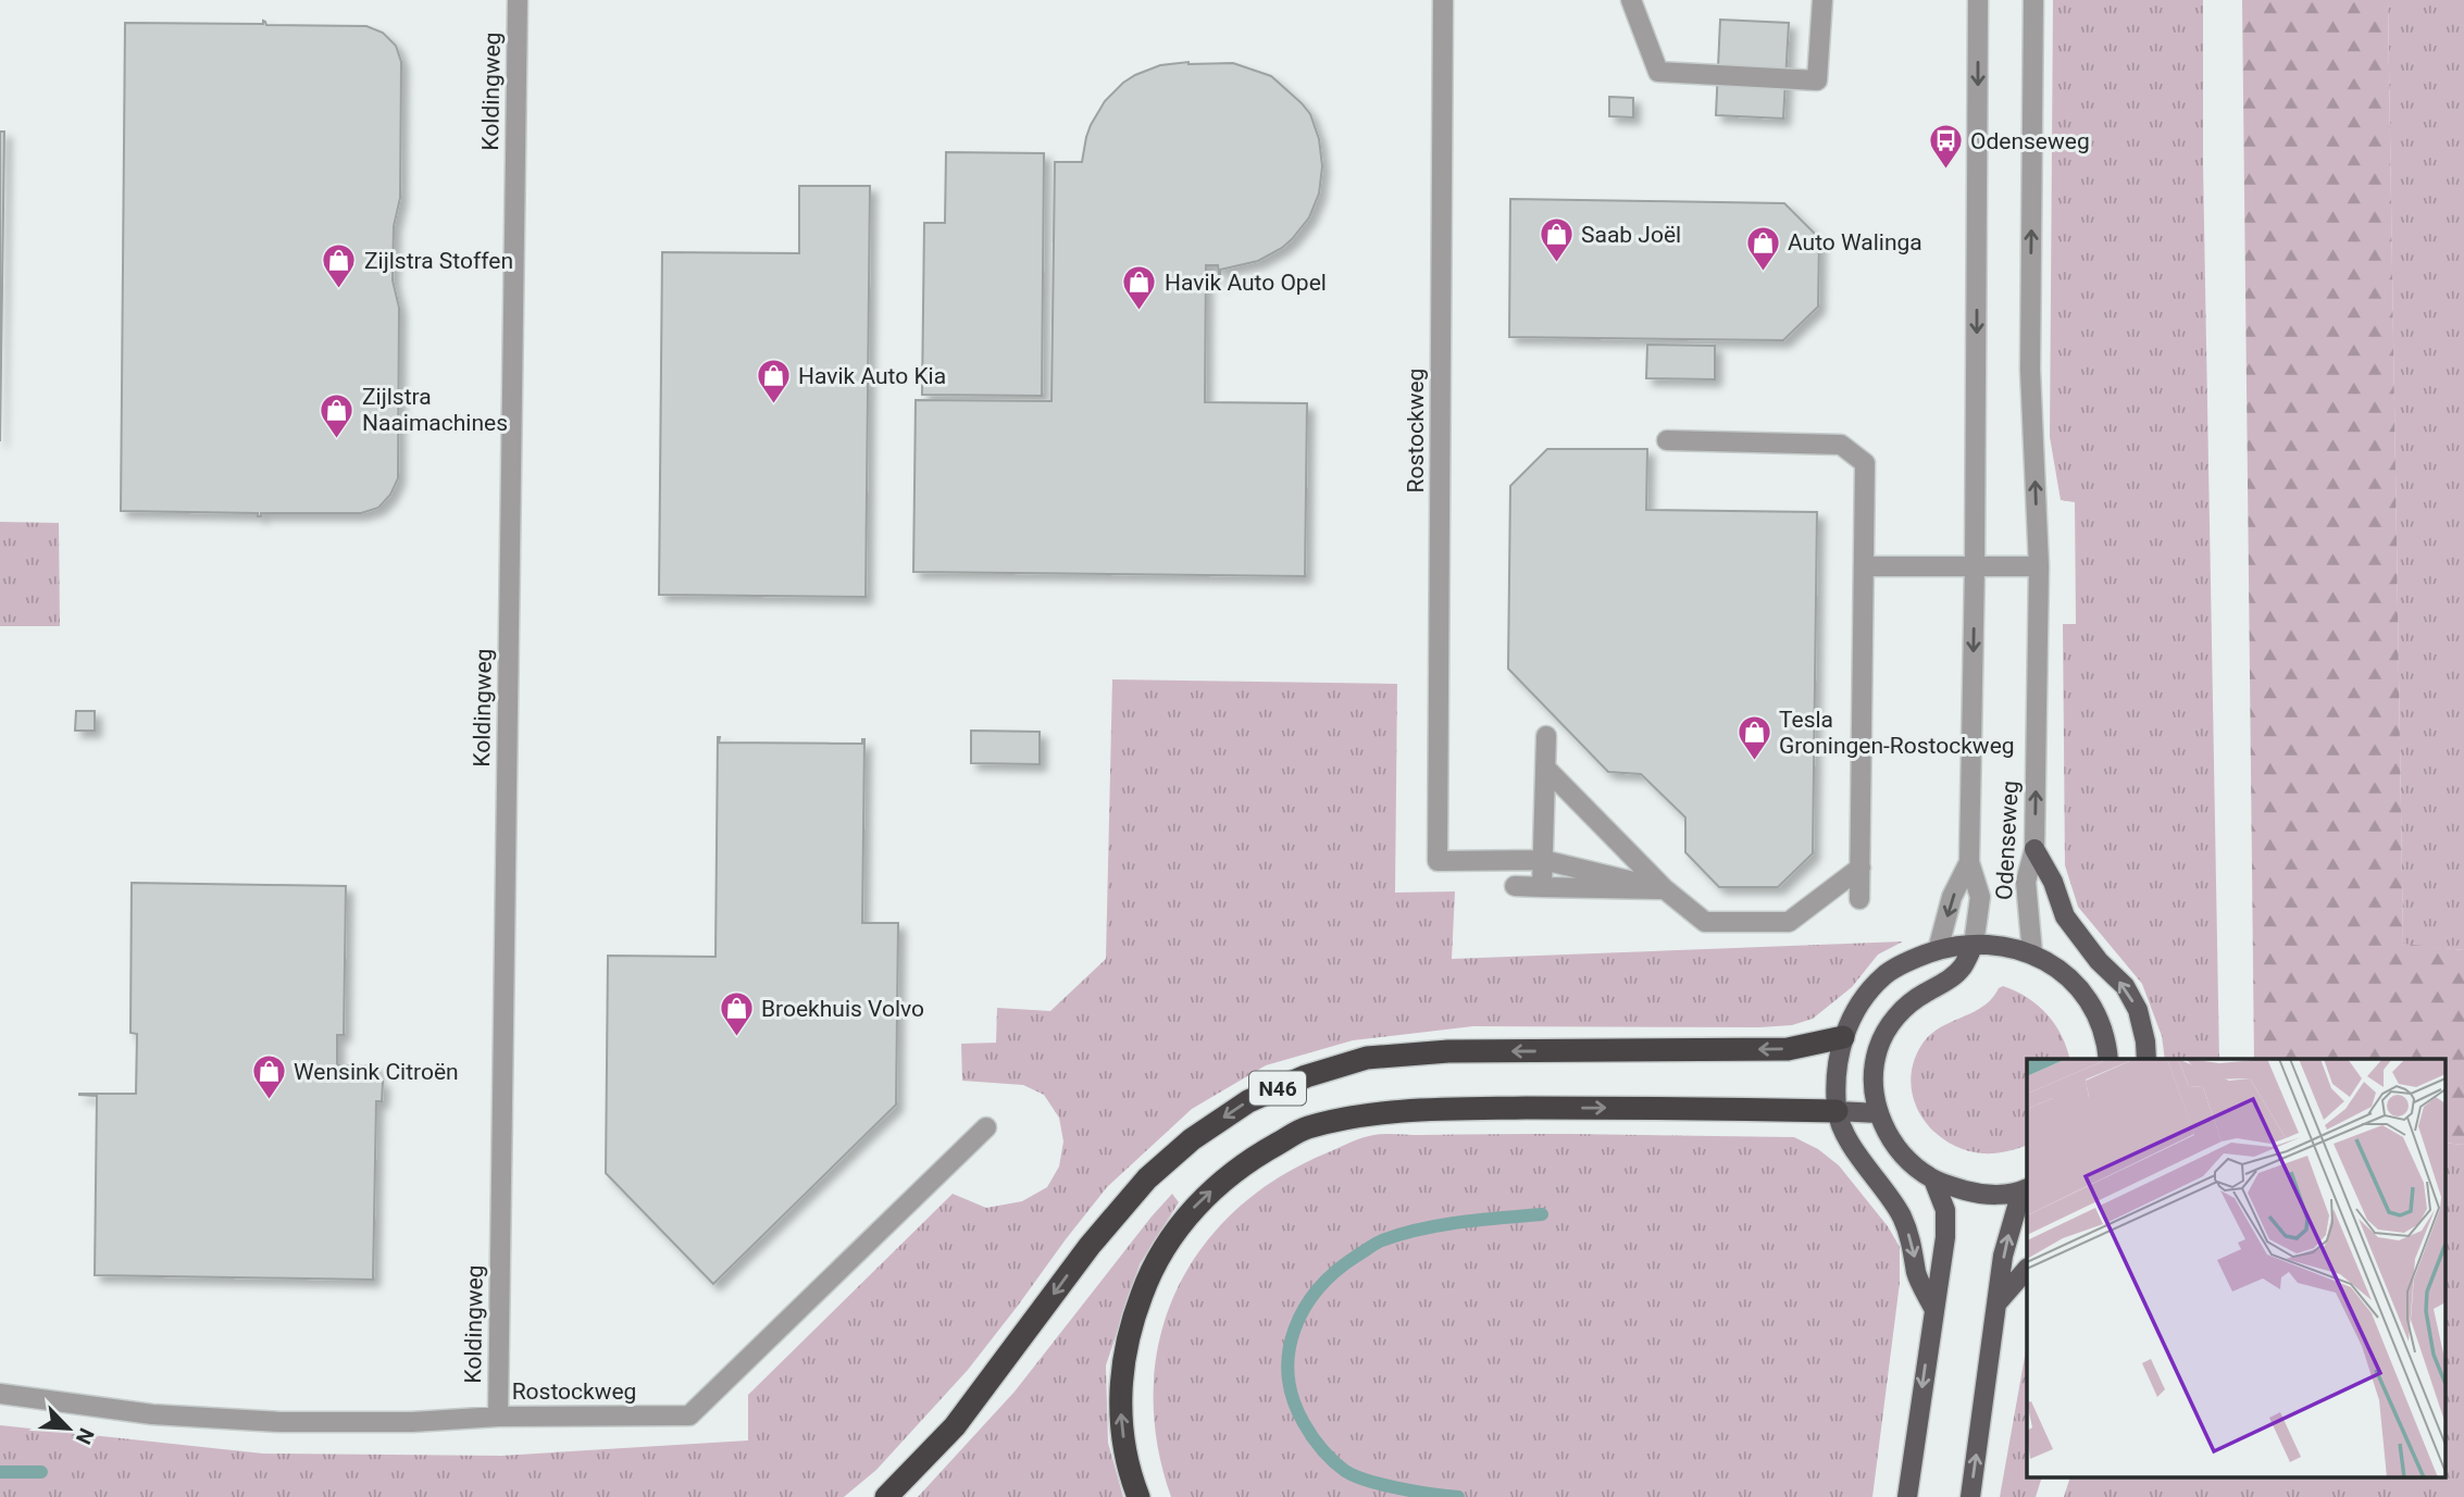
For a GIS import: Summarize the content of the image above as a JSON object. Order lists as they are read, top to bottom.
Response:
{
  "streets": {
    "highway": ["N46"],
    "street": ["Koldingweg", "Rostockweg", "Odenseweg"]
  },
  "crossings": [
    ["Koldingweg", "Rostockweg"]
  ],
  "places": {
    "bus stop": ["Odenseweg"],
    "shop": [
      "Saab Joël",
      "Auto Walinga",
      "Zijlstra Stoffen",
      "Havik Auto Opel",
      "Havik Auto Kia",
      "Zijlstra Naaimachines",
      "Tesla Groningen-Rostockweg",
      "Broekhuis Volvo",
      "Wensink Citroën"
    ]
  },
  "north": "bottom right"
}
